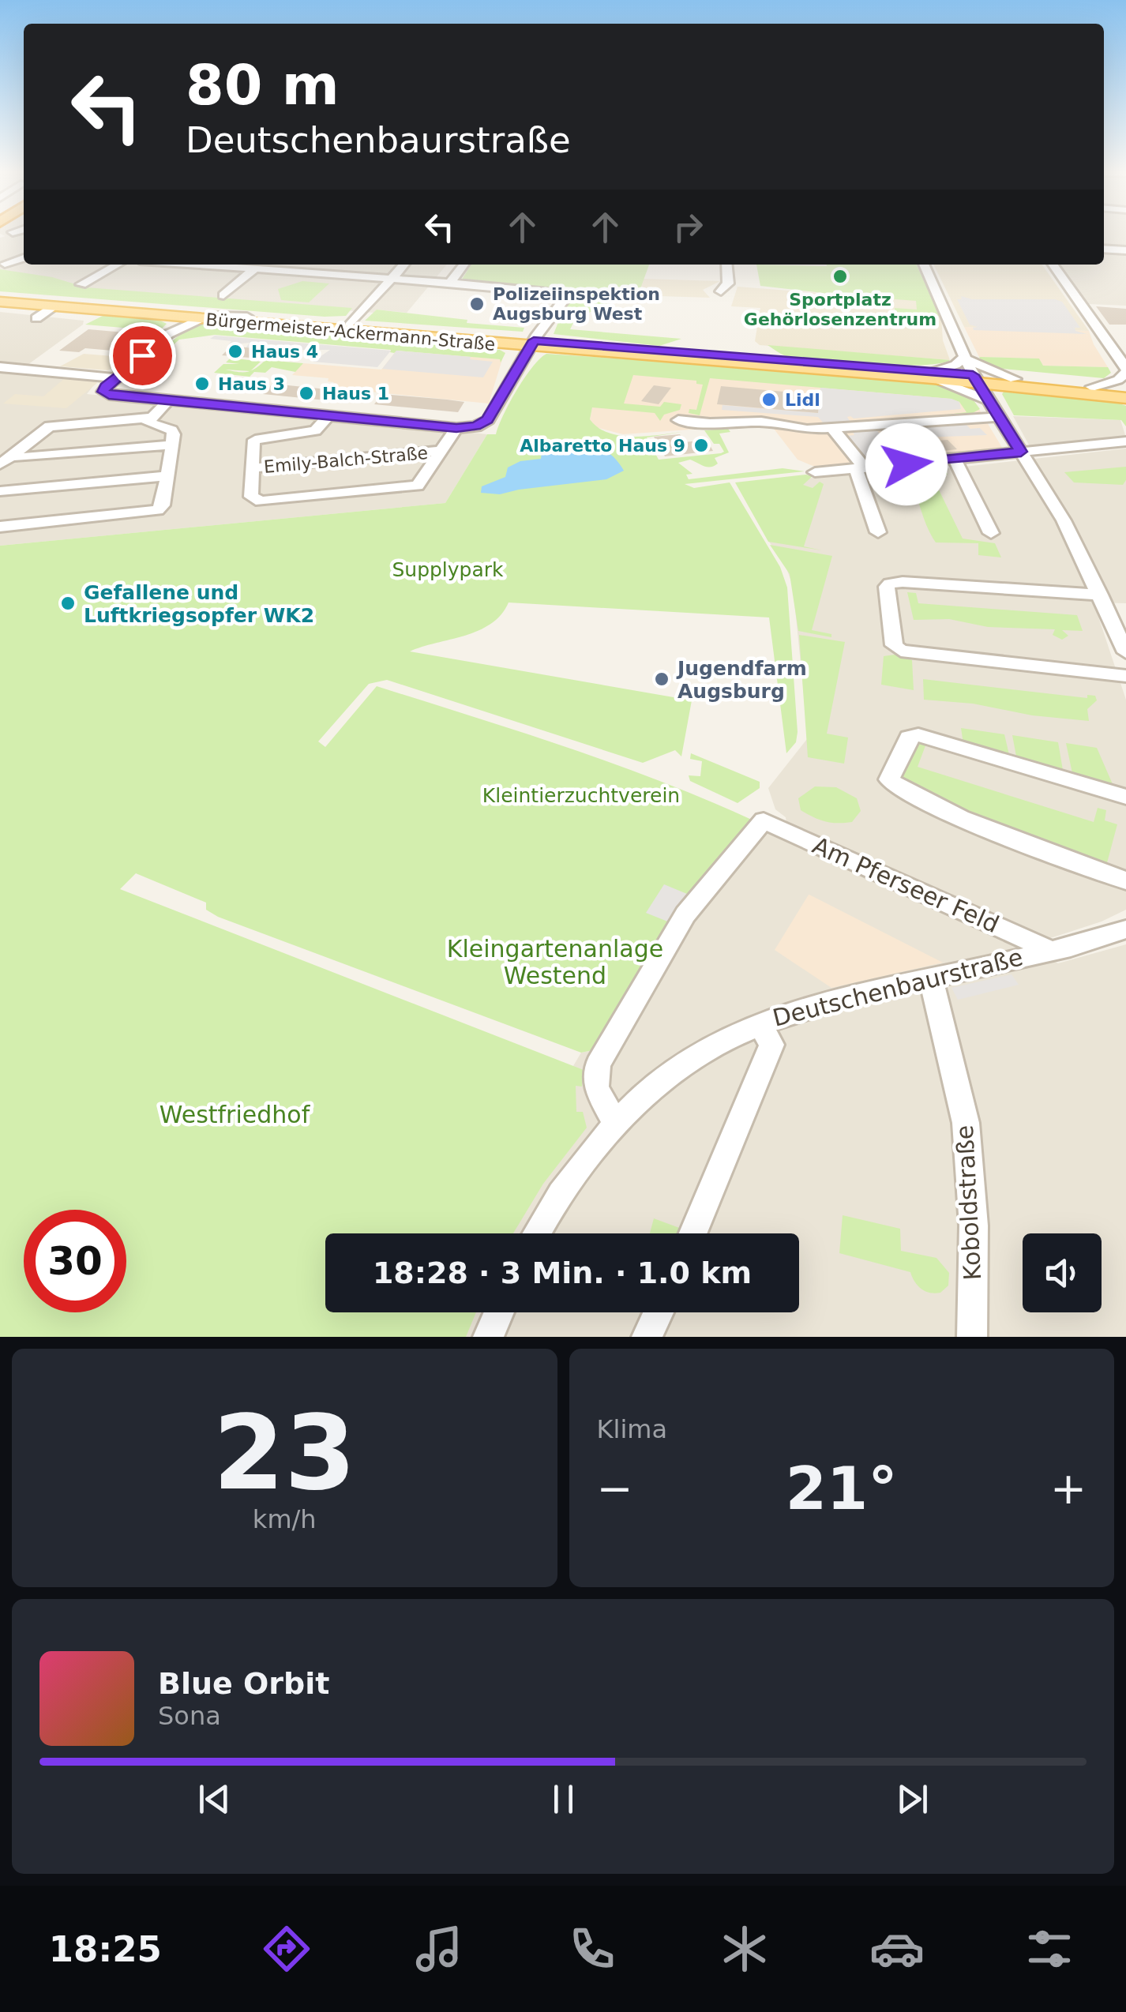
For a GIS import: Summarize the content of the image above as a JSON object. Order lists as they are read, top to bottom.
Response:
{
  "streets": {
    "main road": ["Bürgermeister-Ackermann-Straße"],
    "street": [
      "Emily-Balch-Straße",
      "Am Pferseer Feld",
      "Deutschenbaurstraße",
      "Koboldstraße"
    ]
  },
  "crossings": [
    ["Am Pferseer Feld", "Deutschenbaurstraße"],
    ["Deutschenbaurstraße", "Koboldstraße"]
  ],
  "parks": [
    "Supplypark",
    "Kleintierzuchtverein",
    "Kleingartenanlage Westend",
    "Westfriedhof"
  ],
  "places": [
    "Sportplatz Gehörlosenzentrum",
    "Polizeiinspektion Augsburg West",
    "Haus 4",
    "Haus 3",
    "Haus 1",
    "Lidl",
    "Albaretto Haus 9",
    "Gefallene und Luftkriegsopfer WK2",
    "Jugendfarm Augsburg"
  ],
  "page": {
    "turn": ["80 m", "Deutschenbaurstraße"],
    "limit": "30",
    "trip": "18:28 · 3 Min. · 1.0 km",
    "tile": [
      ["23", "km/h"],
      "Klima"
    ],
    "heat": ["−", "21°", "+"],
    "song": ["Blue Orbit", "Sona"],
    "tabs": "18:25"
  }
}
